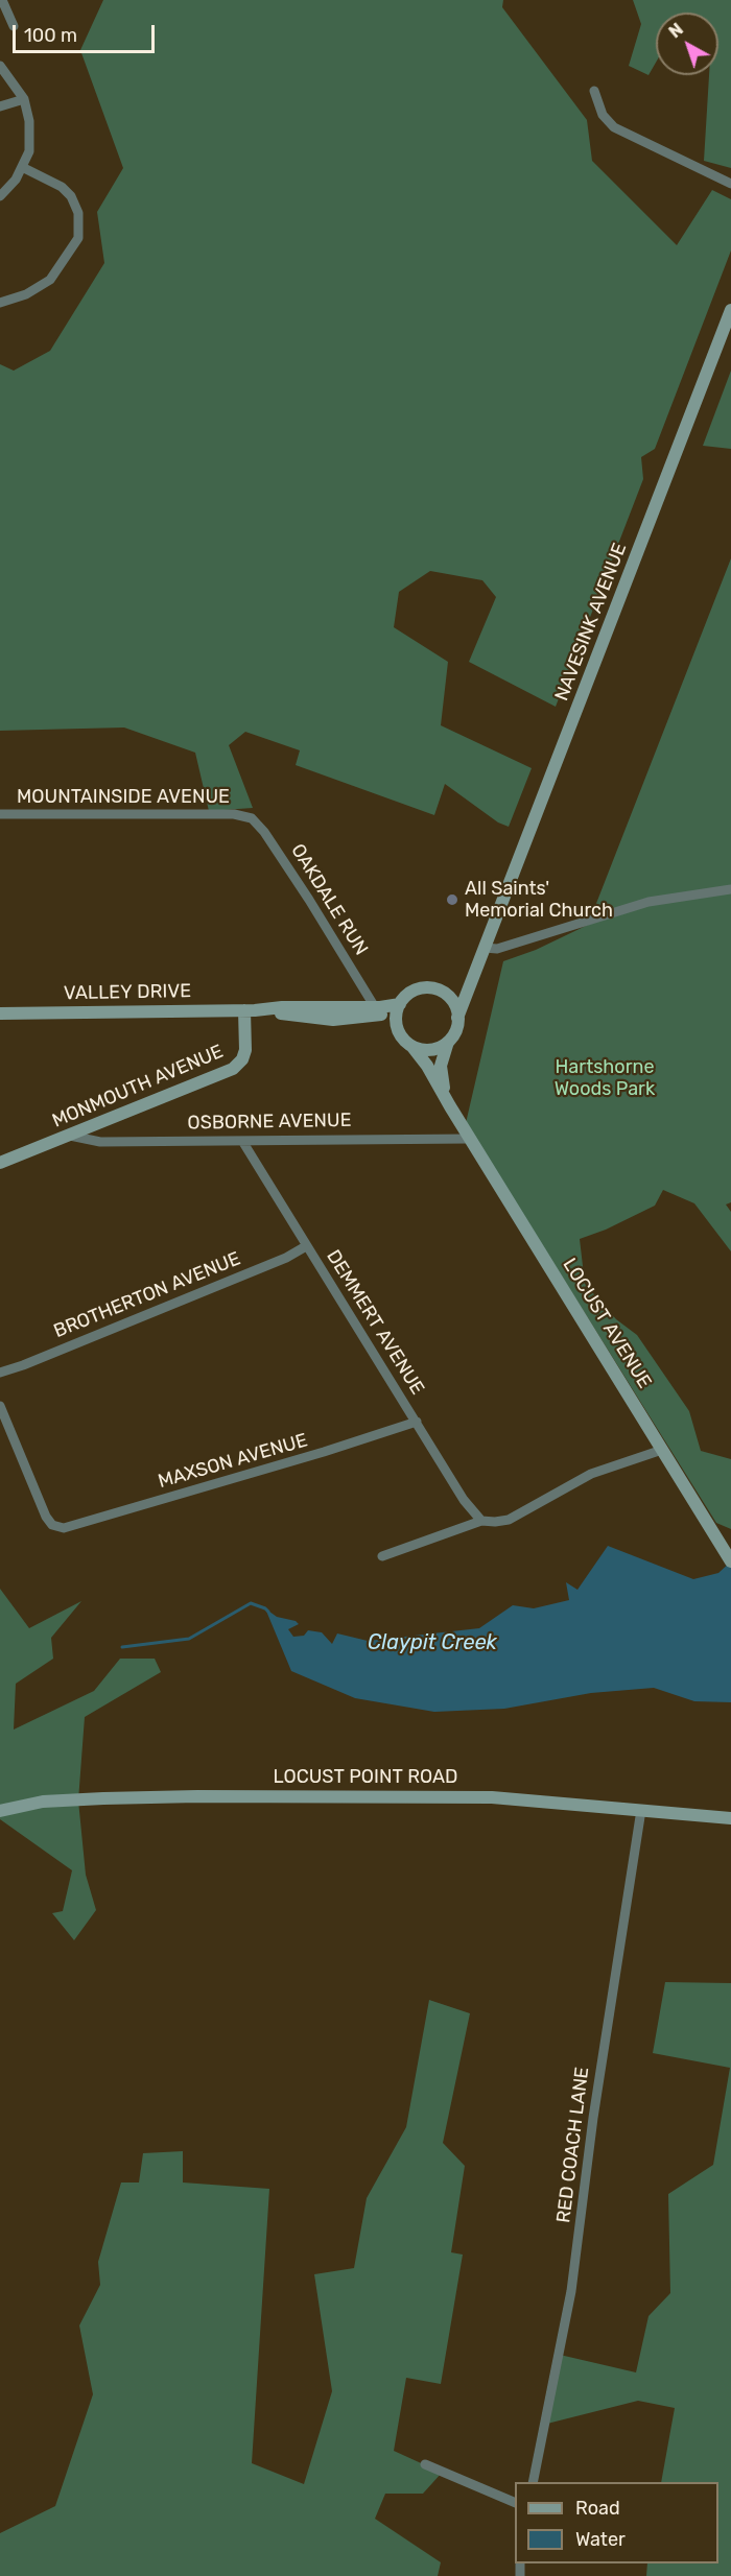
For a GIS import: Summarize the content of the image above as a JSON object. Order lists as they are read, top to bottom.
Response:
{
  "streets": {
    "main road": [
      "NAVESINK AVENUE",
      "VALLEY DRIVE",
      "MONMOUTH AVENUE",
      "LOCUST AVENUE",
      "LOCUST POINT ROAD"
    ],
    "street": [
      "MOUNTAINSIDE AVENUE",
      "OAKDALE RUN",
      "OSBORNE AVENUE",
      "BROTHERTON AVENUE",
      "DEMMERT AVENUE",
      "MAXSON AVENUE",
      "RED COACH LANE"
    ]
  },
  "crossings": [
    ["NAVESINK AVENUE", "VALLEY DRIVE"],
    ["NAVESINK AVENUE", "LOCUST AVENUE"],
    ["MOUNTAINSIDE AVENUE", "OAKDALE RUN"],
    ["OAKDALE RUN", "VALLEY DRIVE"],
    ["VALLEY DRIVE", "MONMOUTH AVENUE"],
    ["VALLEY DRIVE", "LOCUST AVENUE"],
    ["MONMOUTH AVENUE", "OSBORNE AVENUE"],
    ["OSBORNE AVENUE", "DEMMERT AVENUE"],
    ["OSBORNE AVENUE", "LOCUST AVENUE"],
    ["BROTHERTON AVENUE", "DEMMERT AVENUE"],
    ["DEMMERT AVENUE", "MAXSON AVENUE"],
    ["LOCUST POINT ROAD", "RED COACH LANE"]
  ],
  "water": ["Claypit Creek"],
  "parks": ["Hartshorne Woods Park"],
  "places": ["All Saints' Memorial Church"],
  "legend": ["Road", "Water"],
  "scale_bar": "100 m",
  "north": "top left"
}
